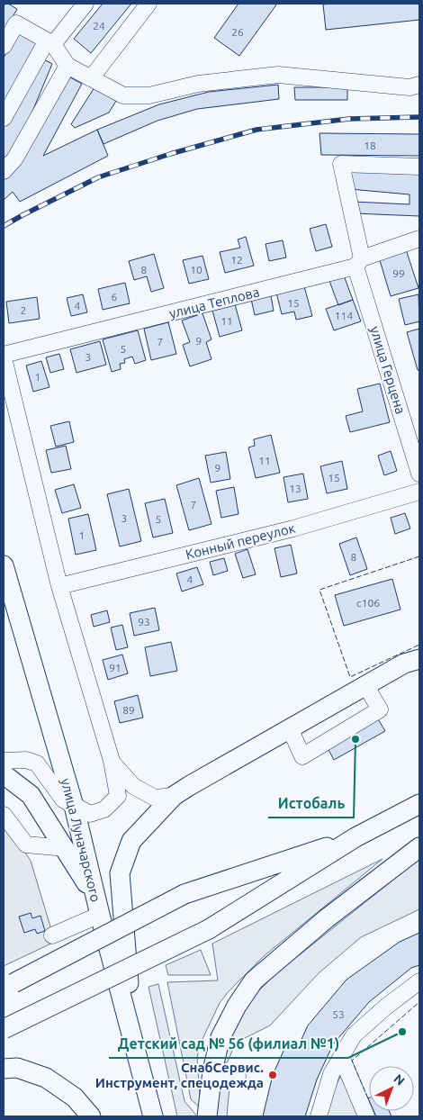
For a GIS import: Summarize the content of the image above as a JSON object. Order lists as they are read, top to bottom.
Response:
{
  "streets": {
    "main road": ["улица Луначарского"],
    "street": ["улица Теплова", "улица Герцена", "Конный переулок"]
  },
  "crossings": [
    ["улица Теплова", "улица Герцена"]
  ],
  "places": ["Истобаль", "Детский сад № 56 (филиал №1)", "СнабСервис. Инструмент, спецодежда"],
  "house_numbers": [
    "24",
    "26",
    "18",
    "12",
    "8",
    "10",
    "99",
    "6",
    "15",
    "4",
    "2",
    "114",
    "11",
    "9",
    "7",
    "5",
    "3",
    "1",
    "11",
    "9",
    "15",
    "13",
    "7",
    "3",
    "5",
    "1",
    "8",
    "4",
    "с106",
    "93",
    "91",
    "89",
    "53"
  ],
  "north": "top right"
}
